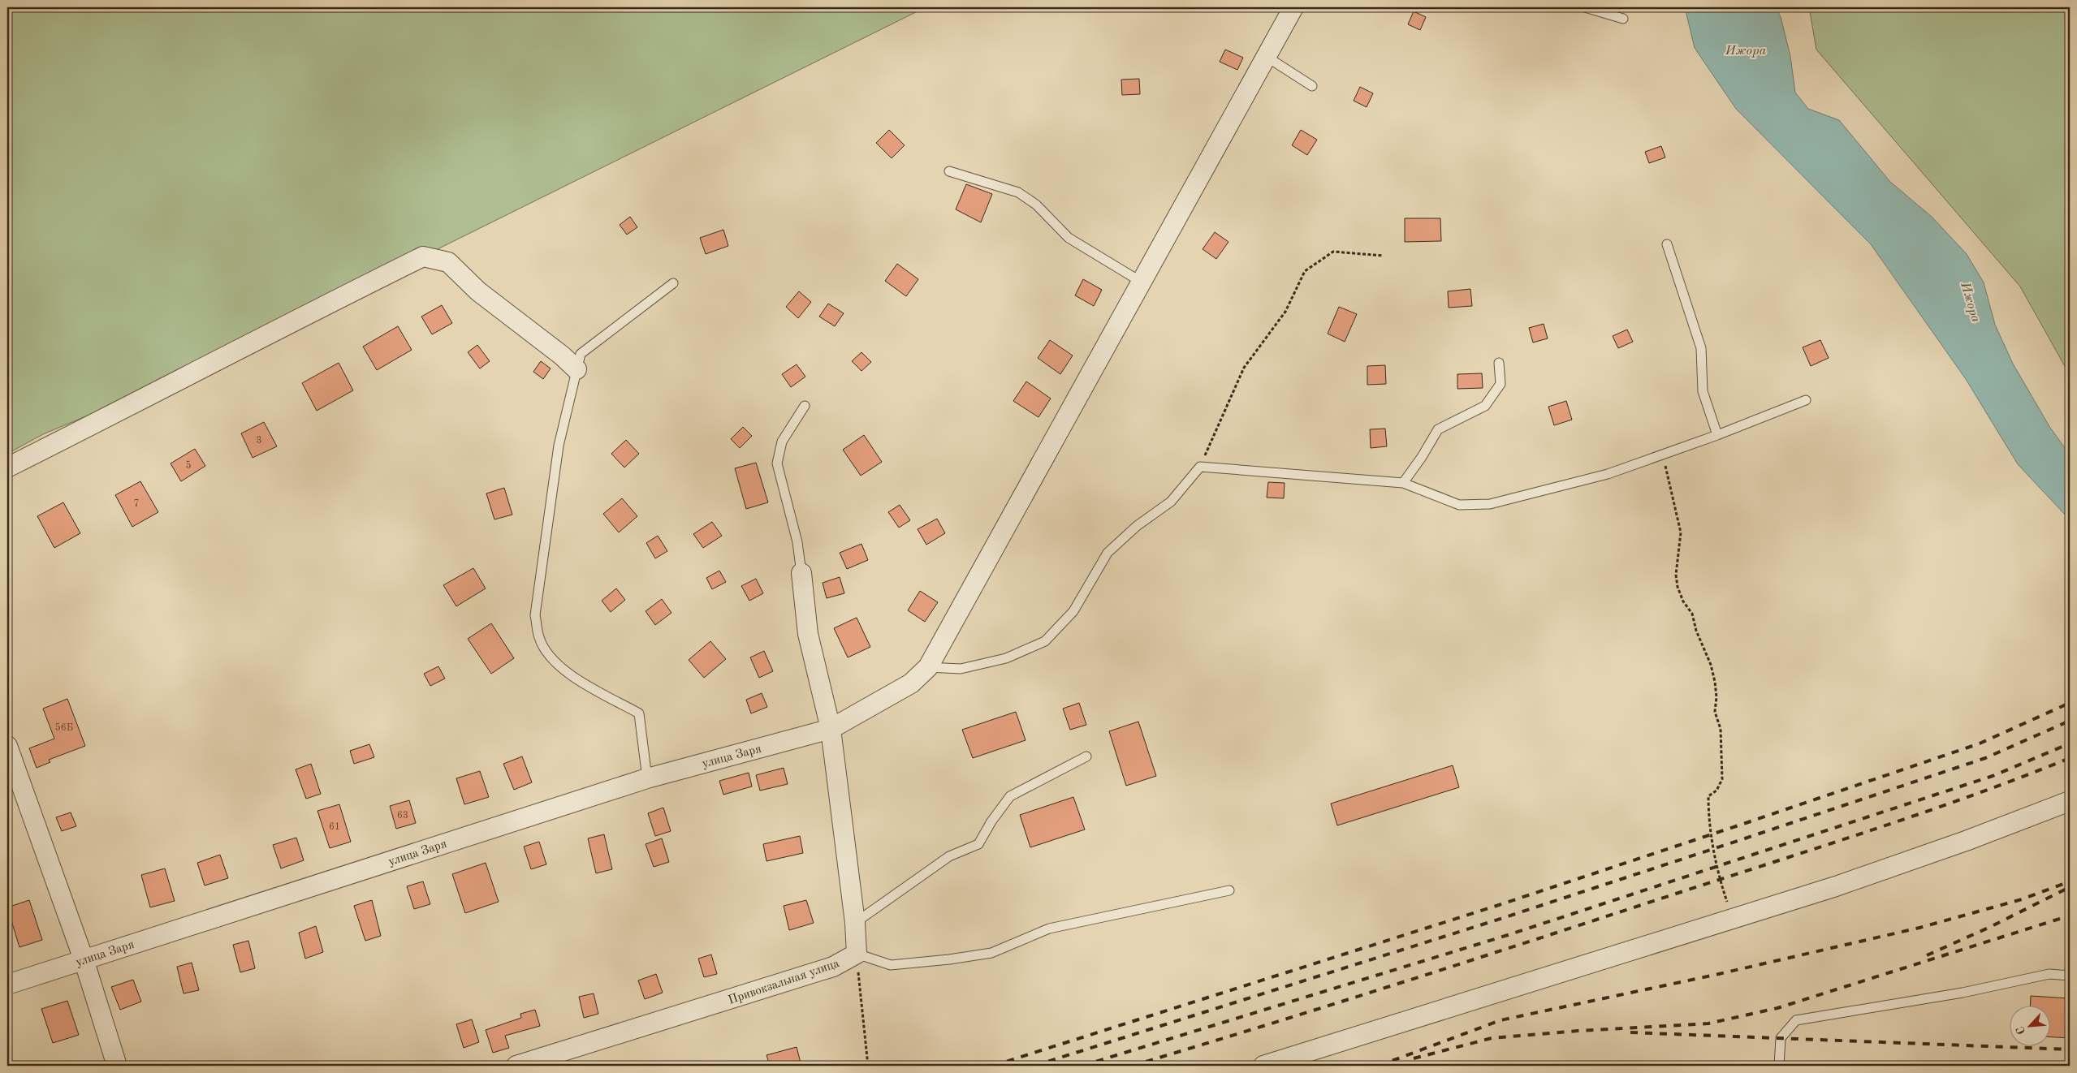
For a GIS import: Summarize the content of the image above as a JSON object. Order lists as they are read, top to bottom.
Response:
{
  "streets": {
    "street": ["улица Заря", "Привокзальная улица"]
  },
  "water": ["Ижора"],
  "house_numbers": [
    "3",
    "5",
    "7",
    "56Б",
    "63",
    "61"
  ],
  "north": "bottom left"
}
